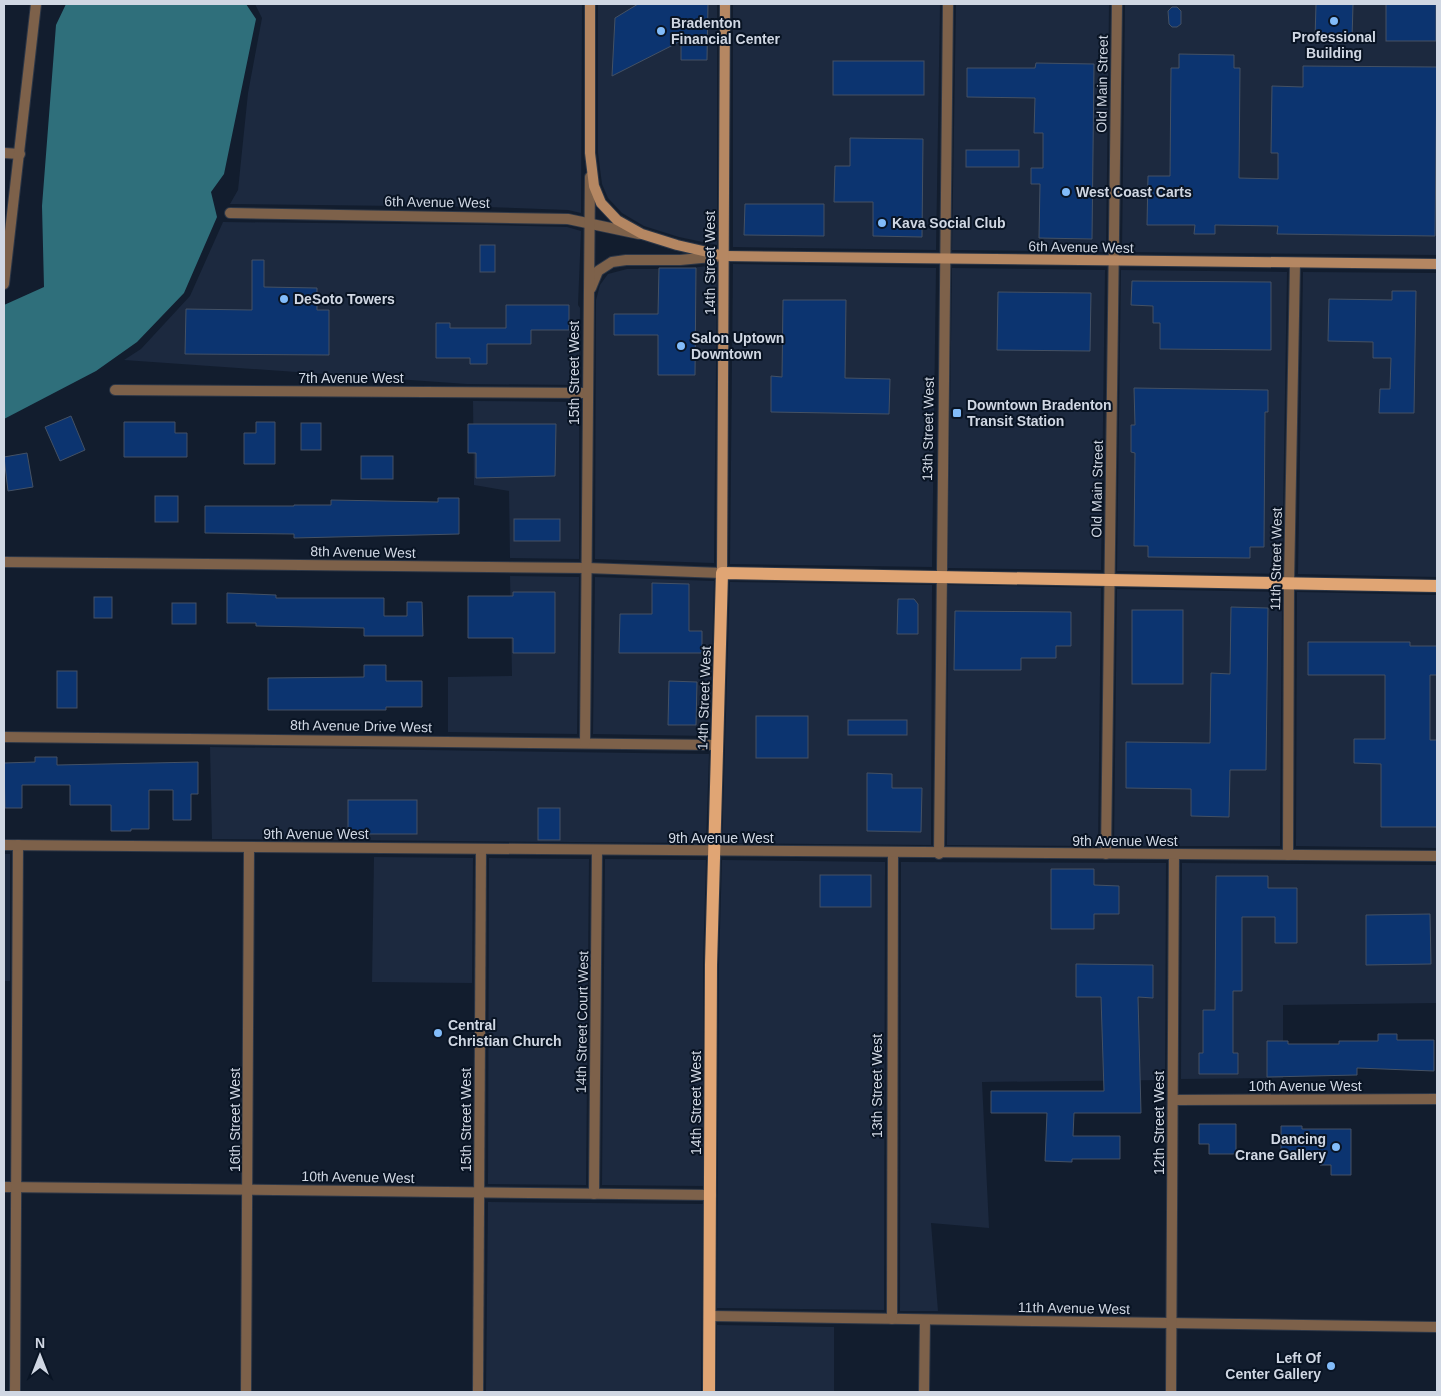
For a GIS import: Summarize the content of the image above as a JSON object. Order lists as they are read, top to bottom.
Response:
{
  "streets": {
    "main road": ["6th Avenue West", "14th Street West", "15th Street West"],
    "street": [
      "Old Main Street",
      "7th Avenue West",
      "13th Street West",
      "8th Avenue West",
      "11th Street West",
      "8th Avenue Drive West",
      "9th Avenue West",
      "14th Street Court West",
      "10th Avenue West",
      "16th Street West",
      "12th Street West",
      "11th Avenue West"
    ]
  },
  "crossings": [
    ["Old Main Street", "6th Avenue West"],
    ["Old Main Street", "9th Avenue West"],
    ["6th Avenue West", "14th Street West"],
    ["6th Avenue West", "15th Street West"],
    ["6th Avenue West", "13th Street West"],
    ["6th Avenue West", "11th Street West"],
    ["14th Street West", "8th Avenue West"],
    ["14th Street West", "8th Avenue Drive West"],
    ["14th Street West", "9th Avenue West"],
    ["14th Street West", "10th Avenue West"],
    ["14th Street West", "11th Avenue West"],
    ["15th Street West", "7th Avenue West"],
    ["15th Street West", "8th Avenue West"],
    ["15th Street West", "8th Avenue Drive West"],
    ["15th Street West", "9th Avenue West"],
    ["15th Street West", "10th Avenue West"],
    ["13th Street West", "9th Avenue West"],
    ["13th Street West", "11th Avenue West"],
    ["11th Street West", "9th Avenue West"],
    ["9th Avenue West", "14th Street Court West"],
    ["9th Avenue West", "16th Street West"],
    ["9th Avenue West", "12th Street West"],
    ["14th Street Court West", "10th Avenue West"],
    ["10th Avenue West", "16th Street West"],
    ["10th Avenue West", "12th Street West"],
    ["12th Street West", "11th Avenue West"]
  ],
  "places": {
    "other": [
      "Professional Building",
      "Bradenton Financial Center",
      "West Coast Carts",
      "Kava Social Club",
      "DeSoto Towers",
      "Salon Uptown Downtown",
      "Central Christian Church",
      "Dancing Crane Gallery",
      "Left Of Center Gallery"
    ],
    "transit": ["Downtown Bradenton Transit Station"]
  },
  "north": "top"
}
